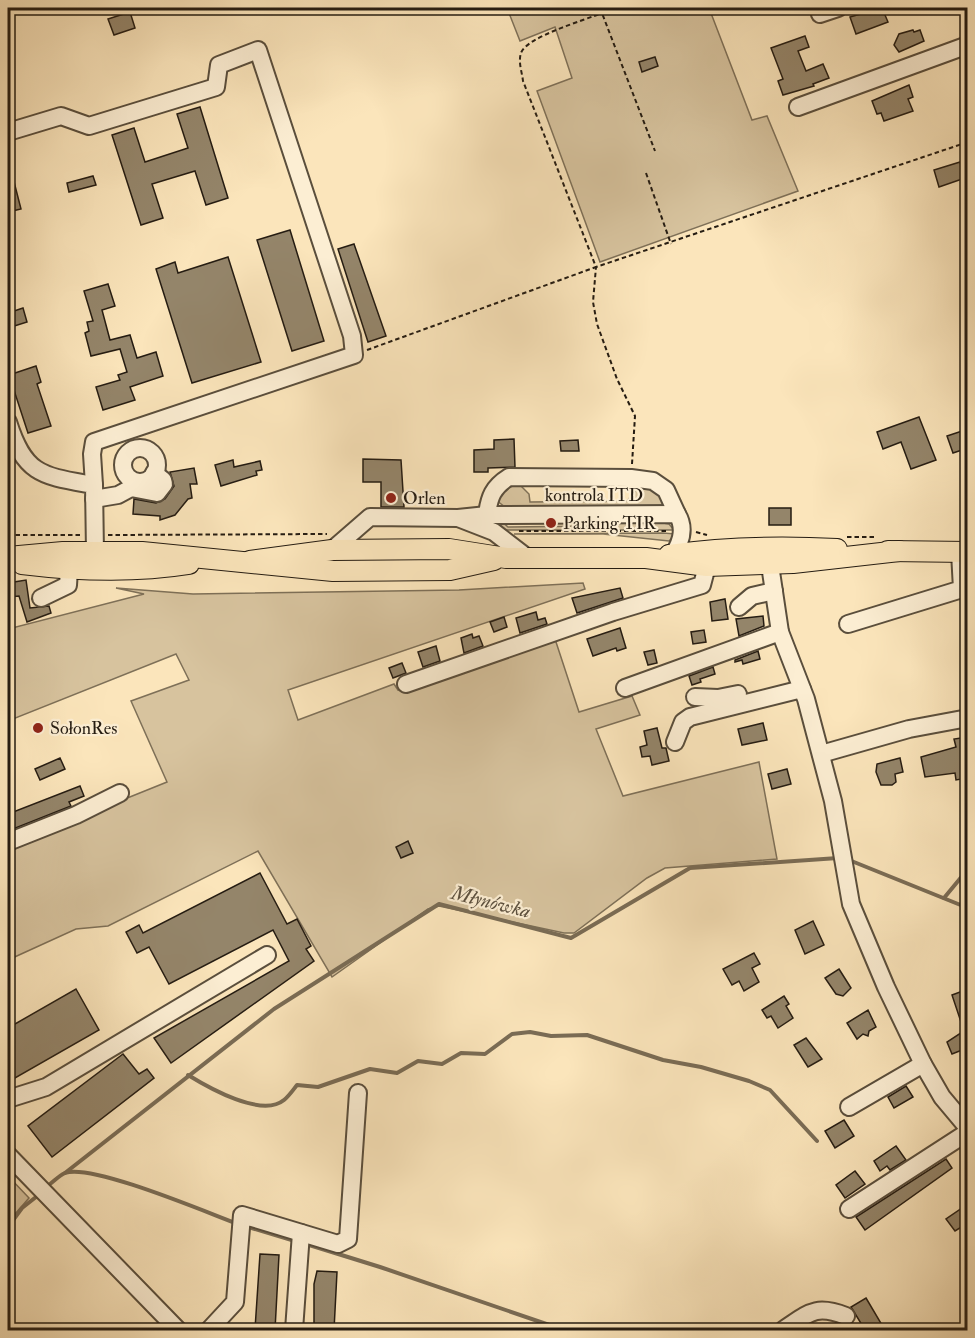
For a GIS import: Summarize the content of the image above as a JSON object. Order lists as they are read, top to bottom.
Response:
{
  "streets": {
    "street": ["kontrola ITD"]
  },
  "water": ["Młynówka"],
  "places": ["Orlen", "Parking TIR", "SołonRes"]
}
